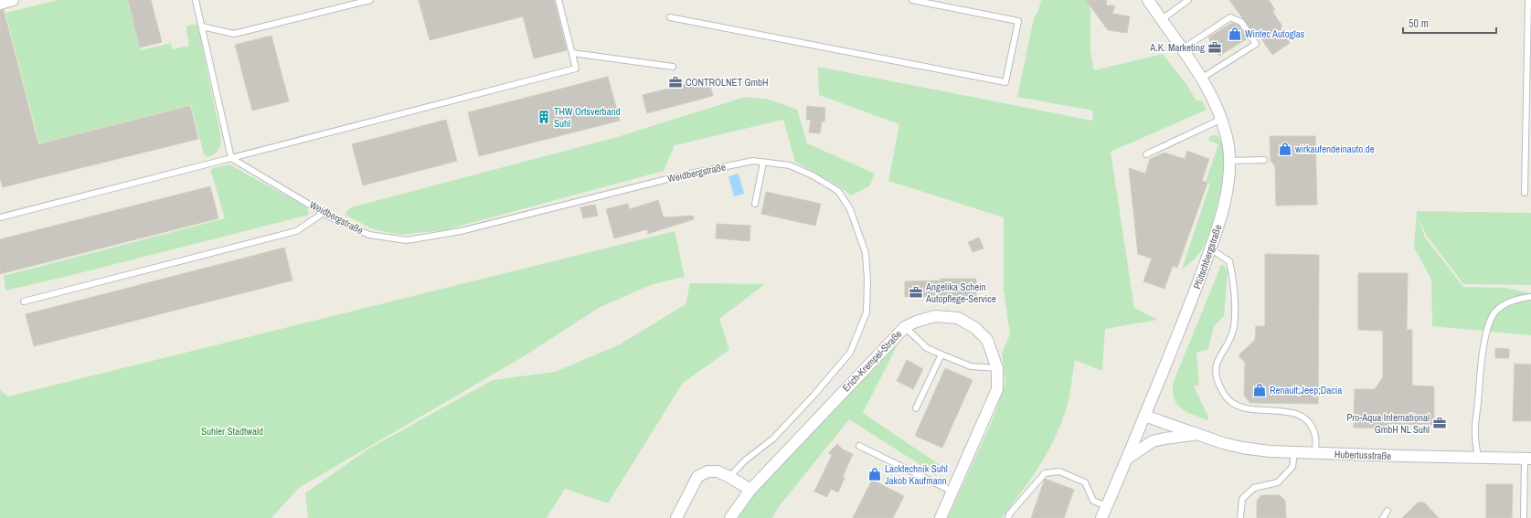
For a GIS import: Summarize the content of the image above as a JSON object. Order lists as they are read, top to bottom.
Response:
{
  "streets": {
    "street": ["Pfütschbergstraße", "Erich-Krempel-Straße", "Hubertusstraße"],
    "lane": ["Weidbergstraße"]
  },
  "crossings": [
    ["Pfütschbergstraße", "Hubertusstraße"]
  ],
  "parks": ["Suhler Stadtwald"],
  "places": {
    "shop": [
      "Wintec Autoglas",
      "wirkaufendeinauto.de",
      "Renault;Jeep;Dacia",
      "Lacktechnik Suhl Jakob Kaufmann"
    ],
    "office": [
      "A.K. Marketing",
      "CONTROLNET GmbH",
      "Angelika Schein Autopflege-Service",
      "Pro-Aqua International GmbH NL Suhl"
    ],
    "building": ["THW Ortsverband Suhl"]
  },
  "scale_bar": "50 m"
}
